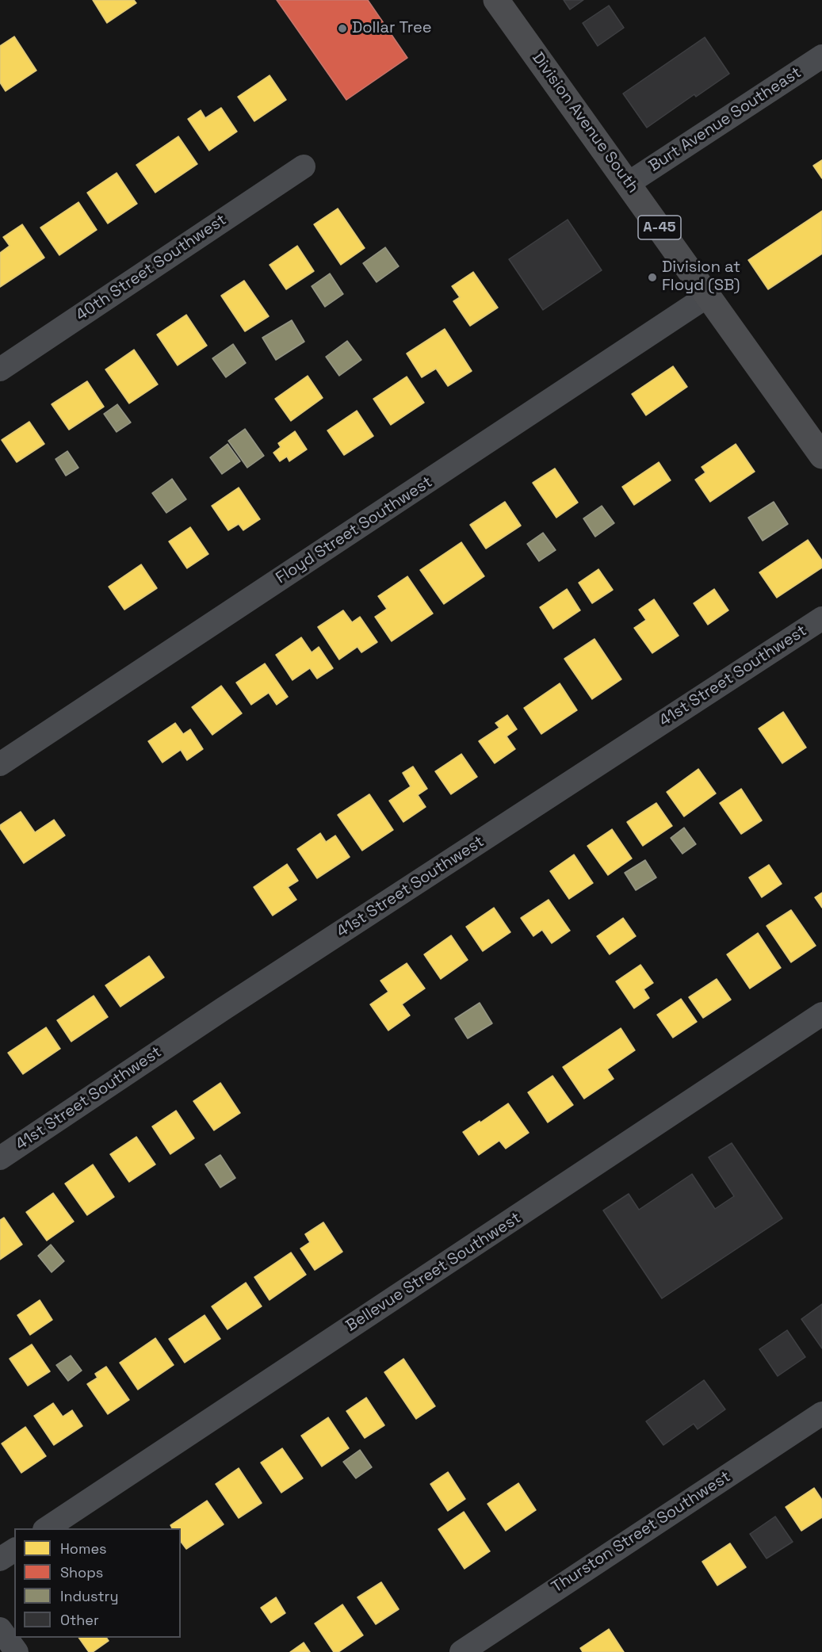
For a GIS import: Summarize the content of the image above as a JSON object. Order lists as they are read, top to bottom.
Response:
{
  "streets": {
    "main road": ["Division Avenue South", "A-45"],
    "street": [
      "Burt Avenue Southeast",
      "40th Street Southwest",
      "Floyd Street Southwest",
      "41st Street Southwest",
      "Bellevue Street Southwest",
      "Thurston Street Southwest"
    ]
  },
  "crossings": [
    ["Burt Avenue Southeast", "Division Avenue South"],
    ["Division Avenue South", "Floyd Street Southwest"]
  ],
  "places": ["Dollar Tree", "Division at Floyd (SB)"],
  "legend": [
    "Homes",
    "Shops",
    "Industry",
    "Other"
  ]
}
